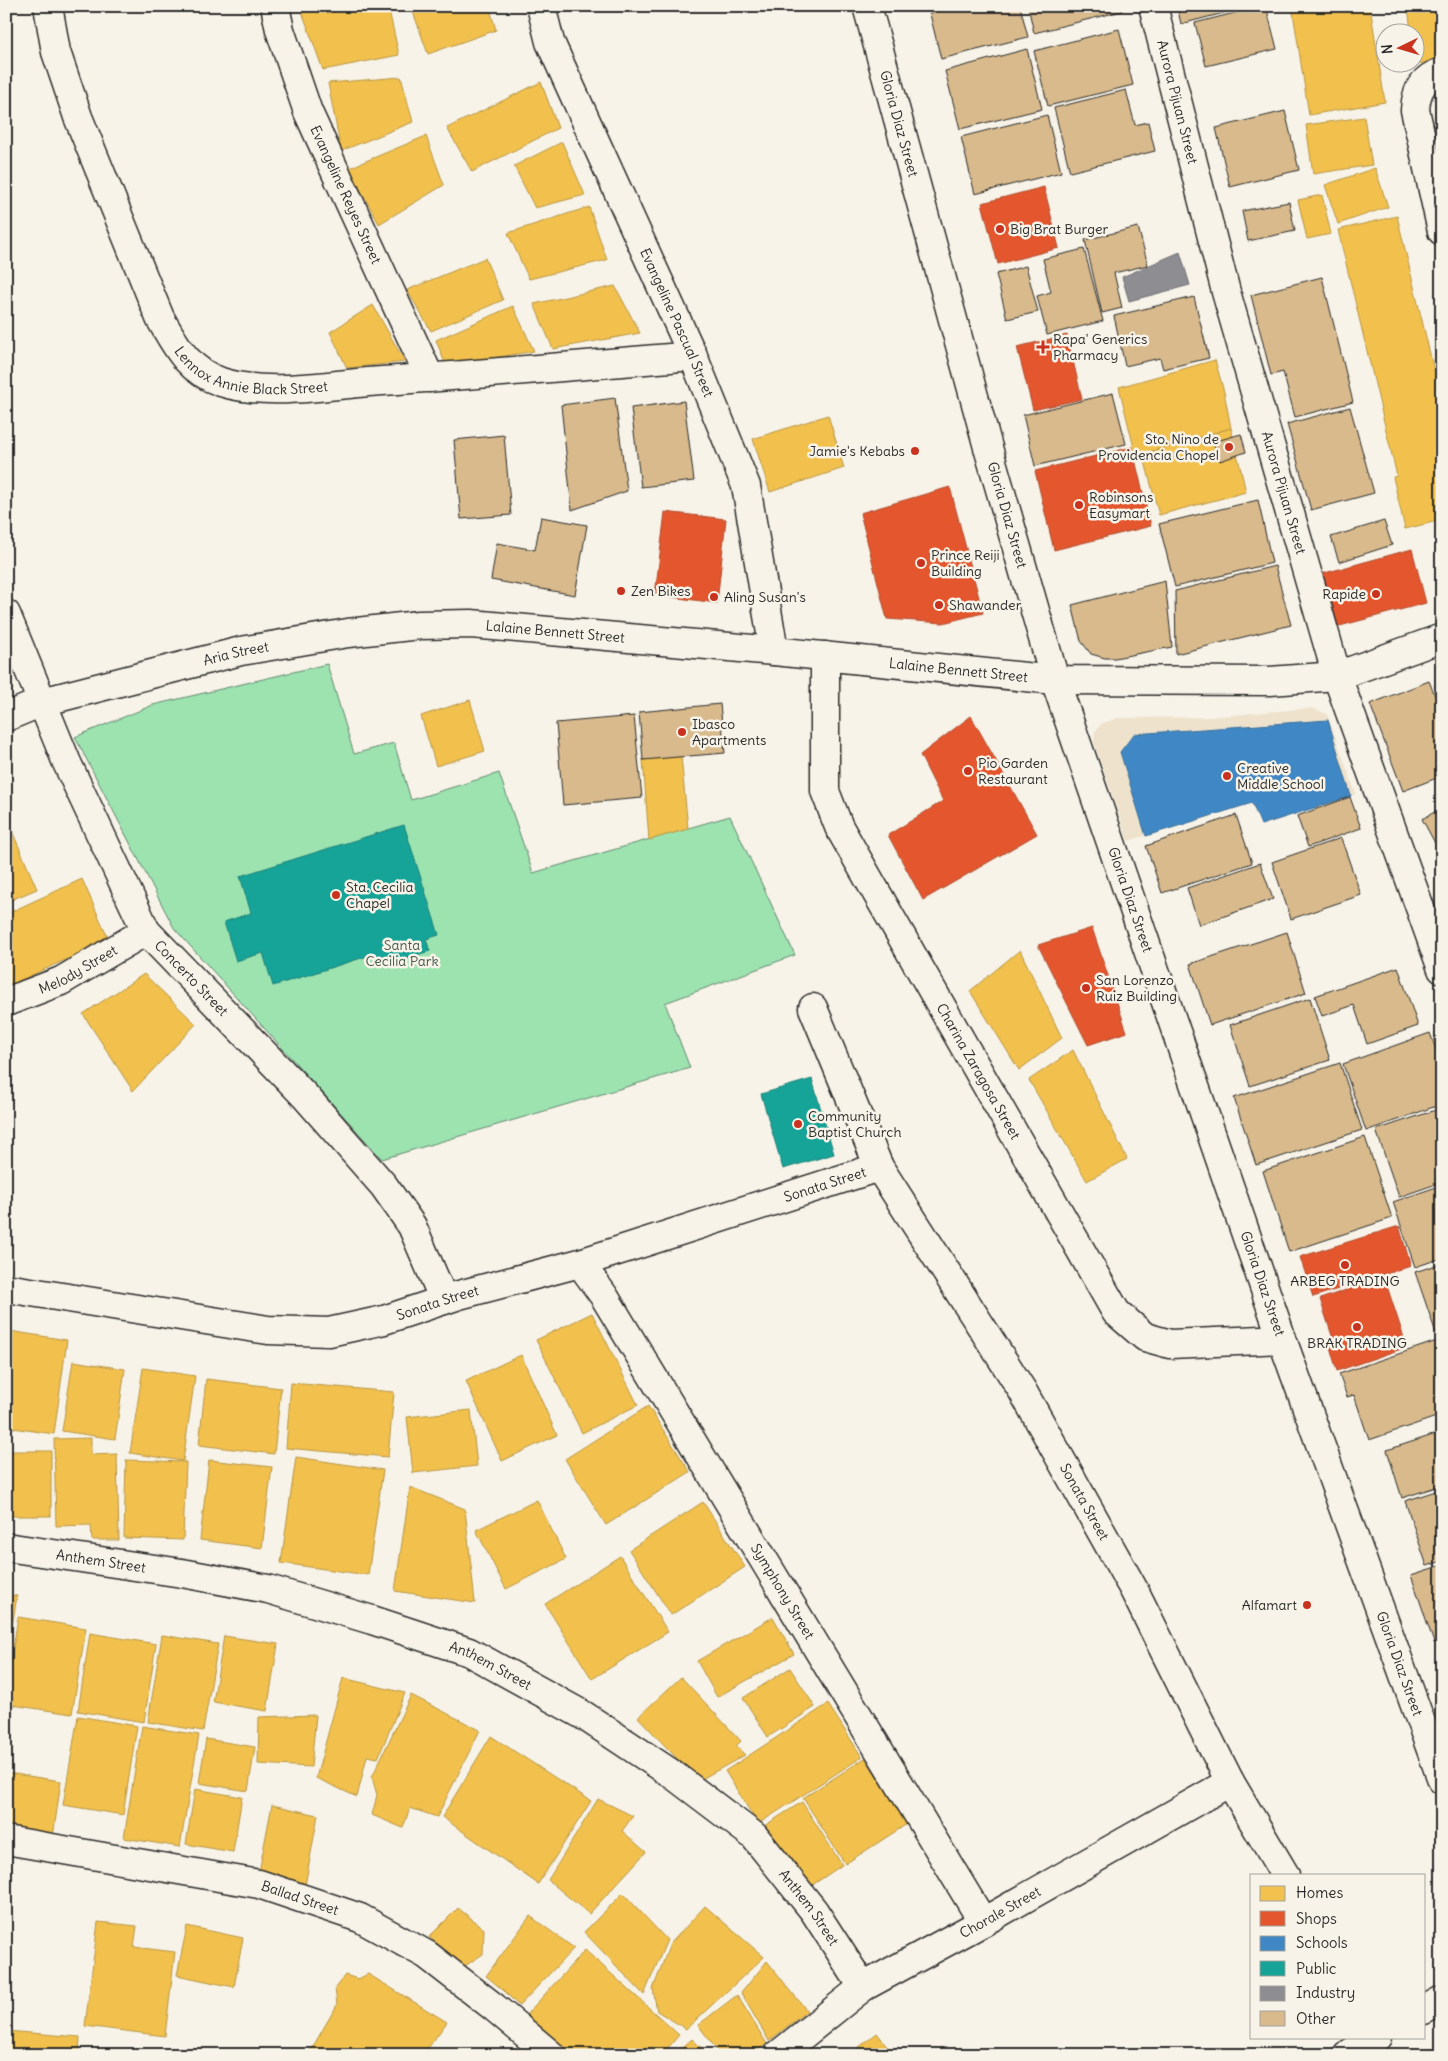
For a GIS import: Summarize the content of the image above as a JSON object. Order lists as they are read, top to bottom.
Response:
{
  "streets": {
    "street": [
      "Aurora Pijuan Street",
      "Gloria Diaz Street",
      "Evangeline Reyes Street",
      "Evangeline Pascual Street",
      "Lennox Annie Black Street",
      "Lalaine Bennett Street",
      "Aria Street",
      "Melody Street",
      "Concerto Street",
      "Charina Zaragosa Street",
      "Sonata Street",
      "Anthem Street",
      "Symphony Street",
      "Ballad Street",
      "Chorale Street"
    ]
  },
  "crossings": [
    ["Aurora Pijuan Street", "Lalaine Bennett Street"],
    ["Gloria Diaz Street", "Lalaine Bennett Street"],
    ["Gloria Diaz Street", "Charina Zaragosa Street"],
    ["Evangeline Reyes Street", "Lennox Annie Black Street"],
    ["Evangeline Pascual Street", "Lennox Annie Black Street"],
    ["Evangeline Pascual Street", "Lalaine Bennett Street"],
    ["Lalaine Bennett Street", "Aria Street"],
    ["Lalaine Bennett Street", "Charina Zaragosa Street"],
    ["Aria Street", "Concerto Street"],
    ["Melody Street", "Concerto Street"],
    ["Concerto Street", "Sonata Street"],
    ["Sonata Street", "Symphony Street"],
    ["Sonata Street", "Chorale Street"],
    ["Anthem Street", "Chorale Street"],
    ["Symphony Street", "Chorale Street"]
  ],
  "parks": ["Santa Cecilia Park"],
  "places": {
    "other": [
      "Big Brat Burger",
      "Sto. Nino de Providencia Chopel",
      "Jamie's Kebabs",
      "Robinsons Easymart",
      "Prince Reiji Building",
      "Zen Bikes",
      "Rapide",
      "Aling Susan's",
      "Shawander",
      "Ibasco Apartments",
      "Pio Garden Restaurant",
      "Creative Middle School",
      "Sta. Cecilia Chapel",
      "San Lorenzo Ruiz Building",
      "Community Baptist Church",
      "ARBEG TRADING",
      "BRAK TRADING",
      "Alfamart"
    ],
    "health": ["Rapa' Generics Pharmacy"]
  },
  "legend": [
    "Homes",
    "Shops",
    "Schools",
    "Public",
    "Industry",
    "Other"
  ],
  "north": "left"
}
